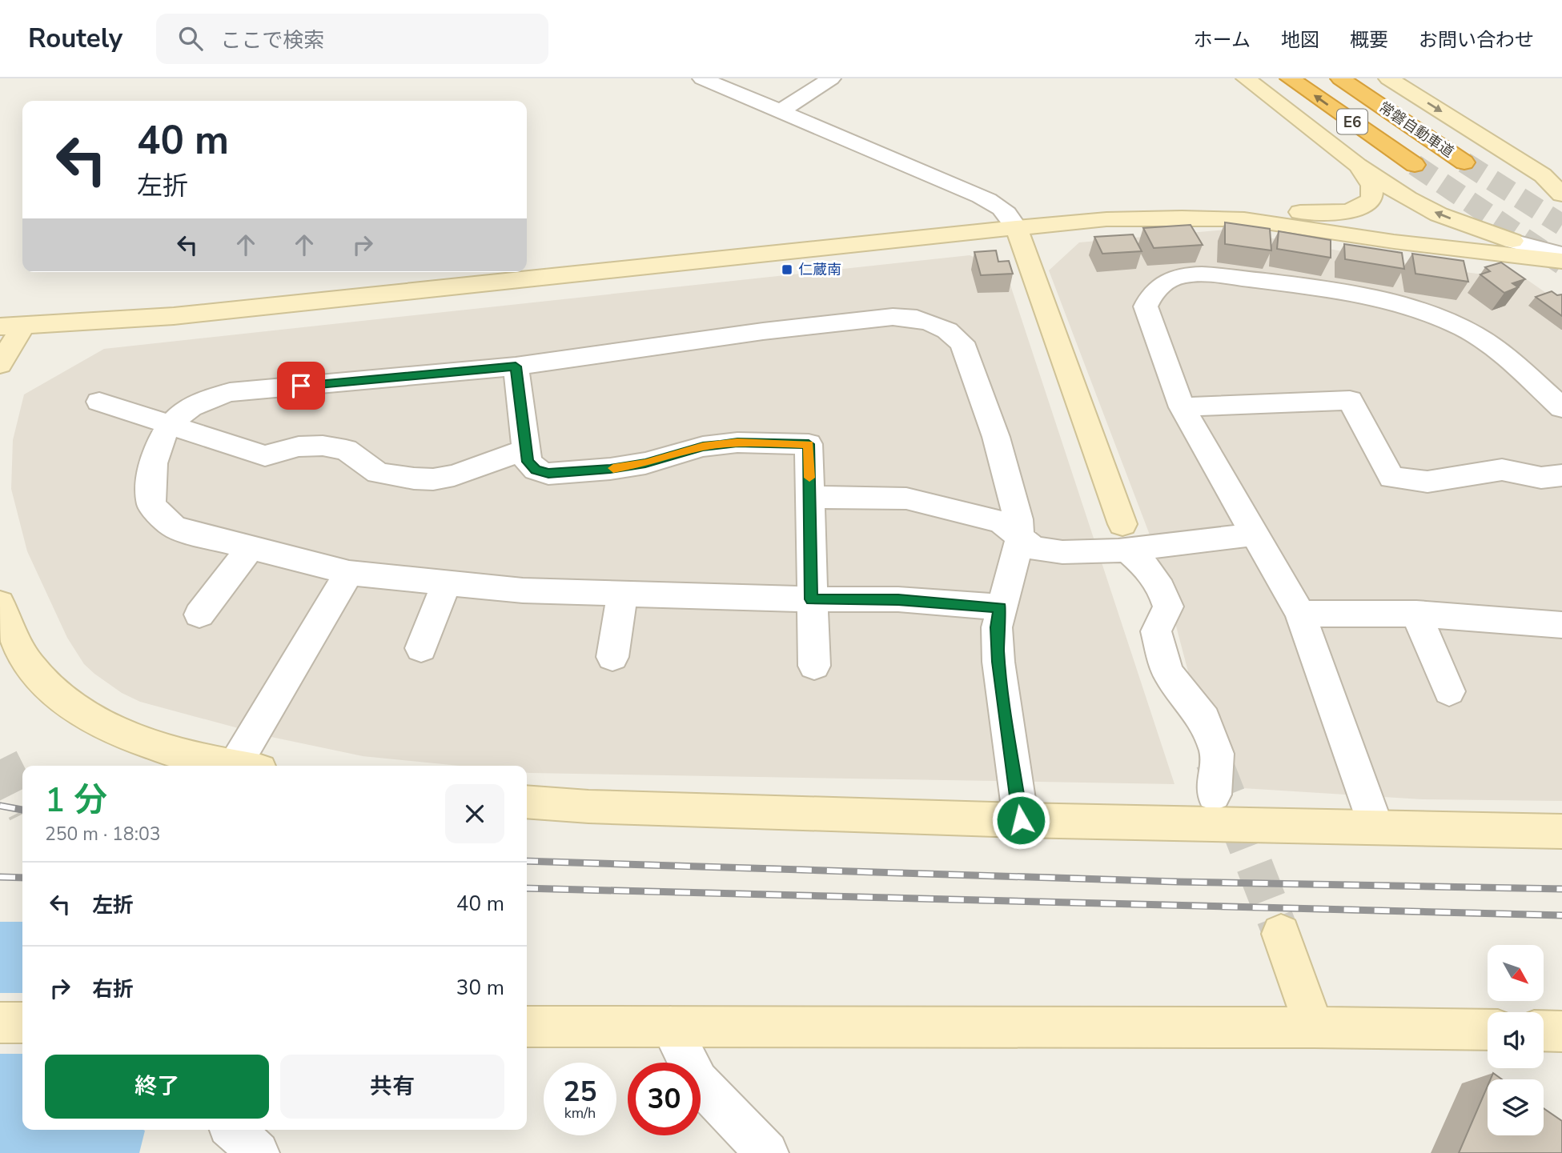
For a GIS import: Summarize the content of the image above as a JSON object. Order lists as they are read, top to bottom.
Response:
{
  "streets": {
    "highway": ["E6", "常磐自動車道"]
  },
  "places": {
    "transit": ["仁蔵南"]
  },
  "north": "bottom right",
  "page": {
    "header": "Routely",
    "search": "ここで検索",
    "nav": [
      "ホーム",
      "地図",
      "概要",
      "お問い合わせ"
    ],
    "turn": ["40 m", "左折"],
    "heading": ["1 分", "250 m · 18:03"],
    "list": [
      {
        "name": "左折",
        "value": "40 m"
      },
      {
        "name": "右折",
        "value": "30 m"
      }
    ],
    "buttons": ["終了", "共有"],
    "speed": "25 km/h",
    "limit": "30"
  }
}
